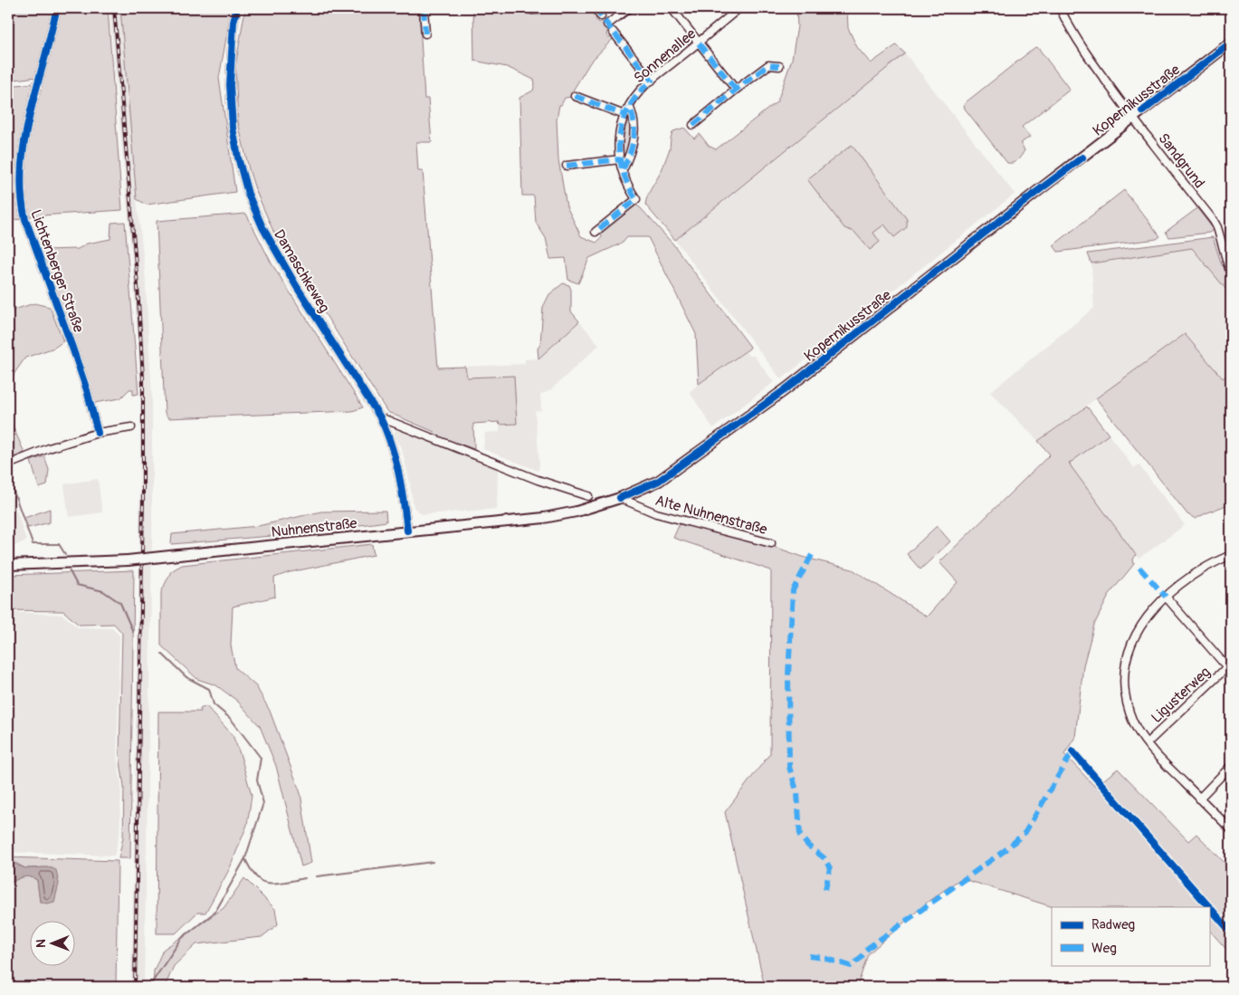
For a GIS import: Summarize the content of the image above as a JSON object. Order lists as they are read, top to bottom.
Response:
{
  "streets": {
    "main road": ["Kopernikusstraße", "Nuhnenstraße"],
    "street": [
      "Sonnenallee",
      "Sandgrund",
      "Lichtenberger Straße",
      "Damaschkeweg",
      "Alte Nuhnenstraße",
      "Ligusterweg"
    ]
  },
  "crossings": [
    ["Kopernikusstraße", "Sandgrund"],
    ["Kopernikusstraße", "Alte Nuhnenstraße"],
    ["Kopernikusstraße", "Nuhnenstraße"],
    ["Damaschkeweg", "Nuhnenstraße"],
    ["Alte Nuhnenstraße", "Nuhnenstraße"]
  ],
  "legend": ["Radweg", "Weg"],
  "north": "left"
}
